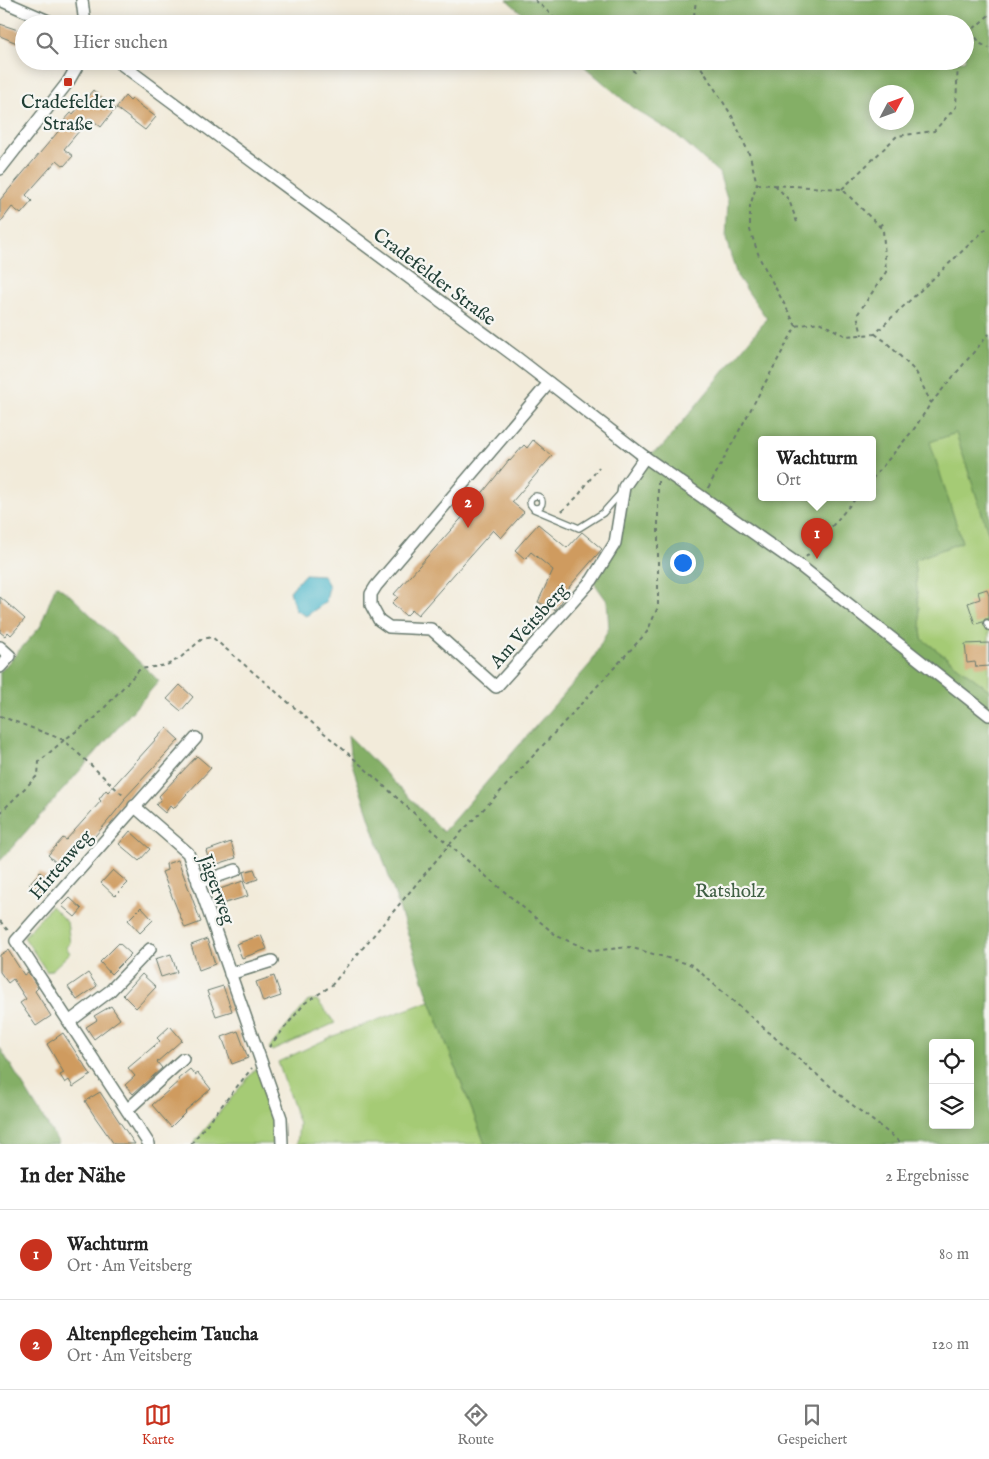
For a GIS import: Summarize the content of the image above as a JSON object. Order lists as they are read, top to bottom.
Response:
{
  "streets": {
    "street": [
      "Cradefelder Straße",
      "Am Veitsberg",
      "Hirtenweg",
      "Jägerweg"
    ]
  },
  "crossings": [
    ["Cradefelder Straße", "Am Veitsberg"],
    ["Hirtenweg", "Jägerweg"]
  ],
  "parks": ["Ratsholz"],
  "places": {
    "transit": ["Cradefelder Straße"]
  },
  "north": "top right",
  "page": {
    "search": "Hier suchen",
    "popup": ["Wachturm", "Ort"],
    "pins": ["2", "1"],
    "heading": ["In der Nähe", "2 Ergebnisse"],
    "list": [
      {
        "mark": "1",
        "name": "Wachturm",
        "note": "Ort · Am Veitsberg",
        "value": "80 m"
      },
      {
        "mark": "2",
        "name": "Altenpflegeheim Taucha",
        "note": "Ort · Am Veitsberg",
        "value": "120 m"
      }
    ],
    "nav": ["Karte", "Route", "Gespeichert"]
  }
}
